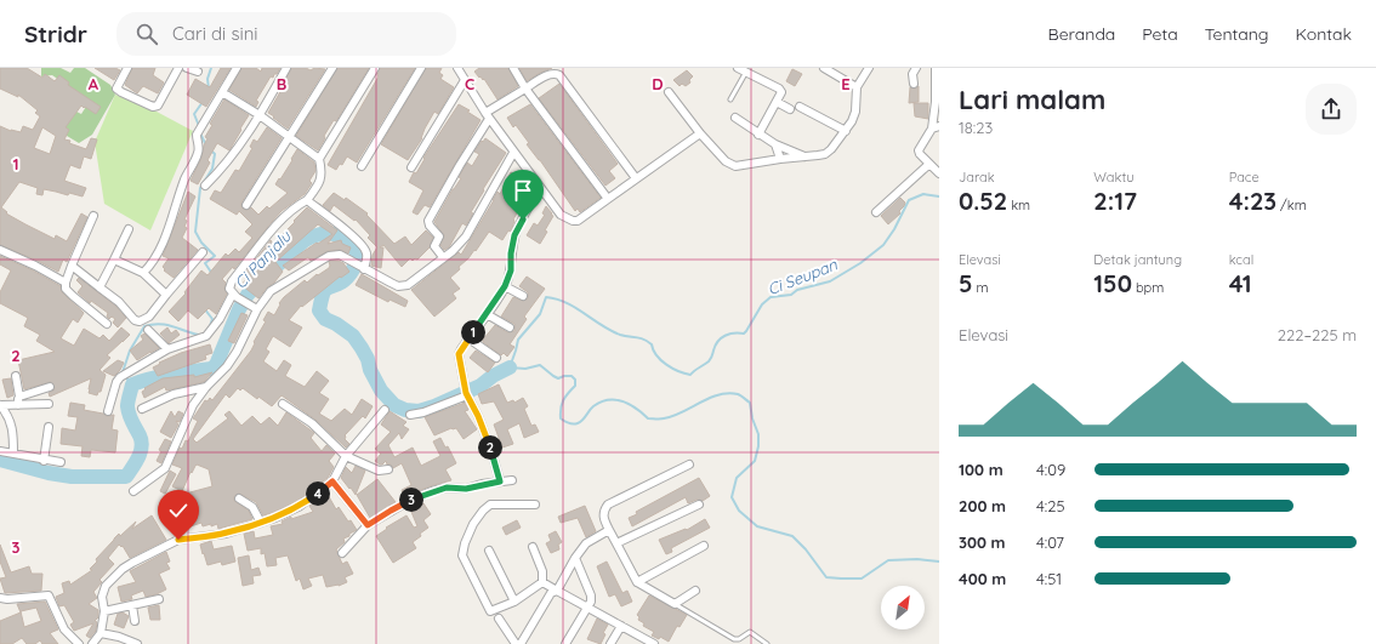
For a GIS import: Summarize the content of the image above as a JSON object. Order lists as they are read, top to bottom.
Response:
{
  "water": ["Ci Panjalu", "Ci Seupan"],
  "north": "top right",
  "page": {
    "header": "Stridr",
    "search": "Cari di sini",
    "nav": [
      "Beranda",
      "Peta",
      "Tentang",
      "Kontak"
    ],
    "heading": ["Lari malam", "18:23"],
    "stats": [
      ["Jarak", "0.52 km"],
      ["Waktu", "2:17"],
      ["Pace", "4:23 /km"],
      ["Elevasi", "5 m"],
      ["Detak jantung", "150 bpm"],
      ["kcal", "41"]
    ],
    "chart": ["Elevasi", "222–225 m"],
    "pins": [
      "1",
      "2",
      "4",
      "3"
    ],
    "list": [
      {
        "name": "100 m",
        "note": "4:09"
      },
      {
        "name": "200 m",
        "note": "4:25"
      },
      {
        "name": "300 m",
        "note": "4:07"
      },
      {
        "name": "400 m",
        "note": "4:51"
      }
    ]
  },
  "grid": {
    "columns": [
      "A",
      "B",
      "C",
      "D",
      "E"
    ],
    "rows": ["1", "2", "3"]
  }
}
